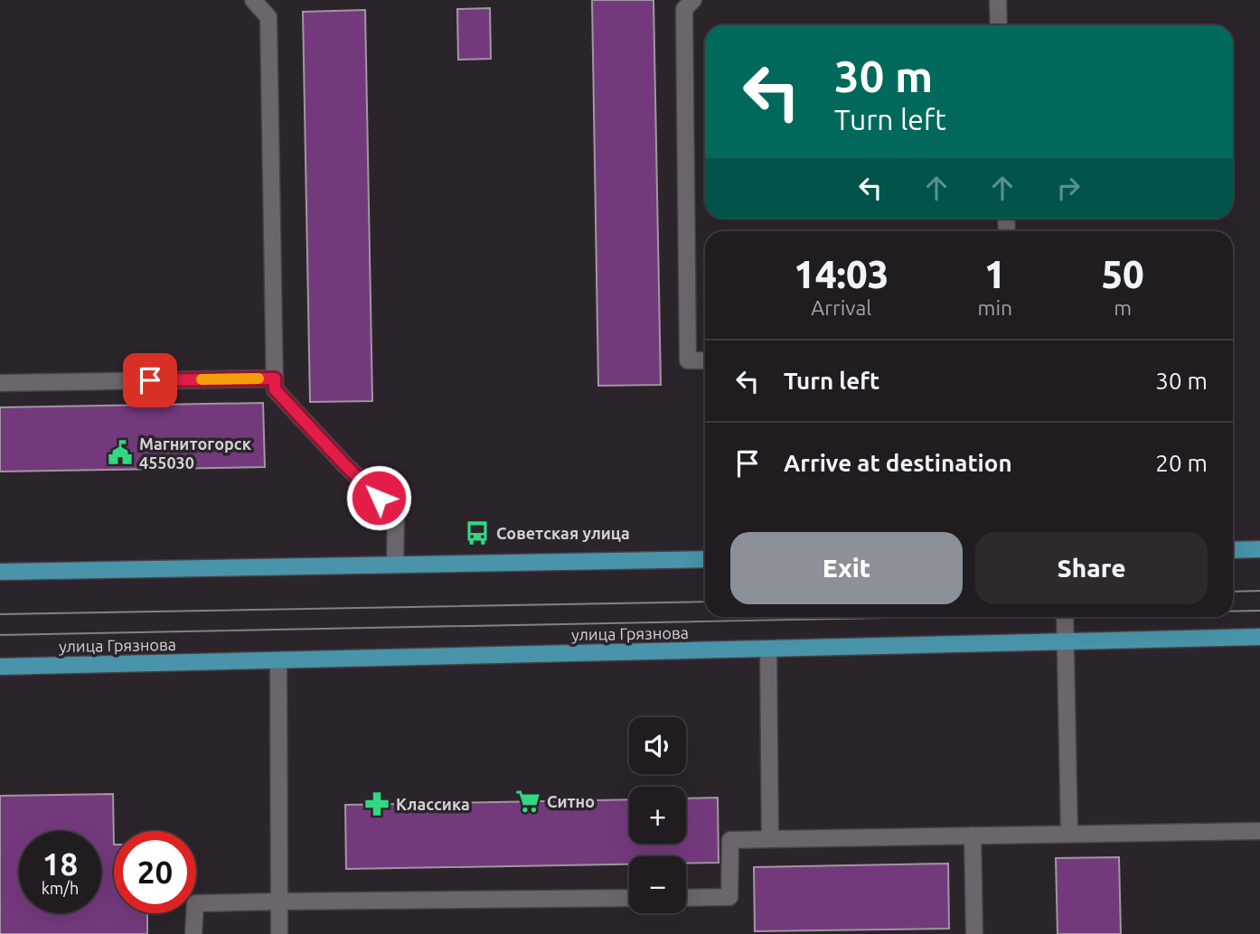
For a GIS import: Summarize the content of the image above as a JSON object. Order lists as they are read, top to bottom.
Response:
{
  "streets": {
    "main road": ["улица Грязнова"]
  },
  "places": {
    "public building": ["Магнитогорск 455030"],
    "bus stop": ["Советская улица"],
    "supermarket": ["Ситно"],
    "pharmacy": ["Классика"]
  },
  "page": {
    "turn": ["30 m", "Turn left"],
    "eta": [
      "14:03",
      "Arrival",
      "1",
      "min",
      "50",
      "m"
    ],
    "list": [
      {
        "name": "Turn left",
        "value": "30 m"
      },
      {
        "name": "Arrive at destination",
        "value": "20 m"
      }
    ],
    "buttons": ["Exit", "Share"],
    "map_buttons": ["+", "−"],
    "speed": "18 km/h",
    "limit": "20"
  }
}
